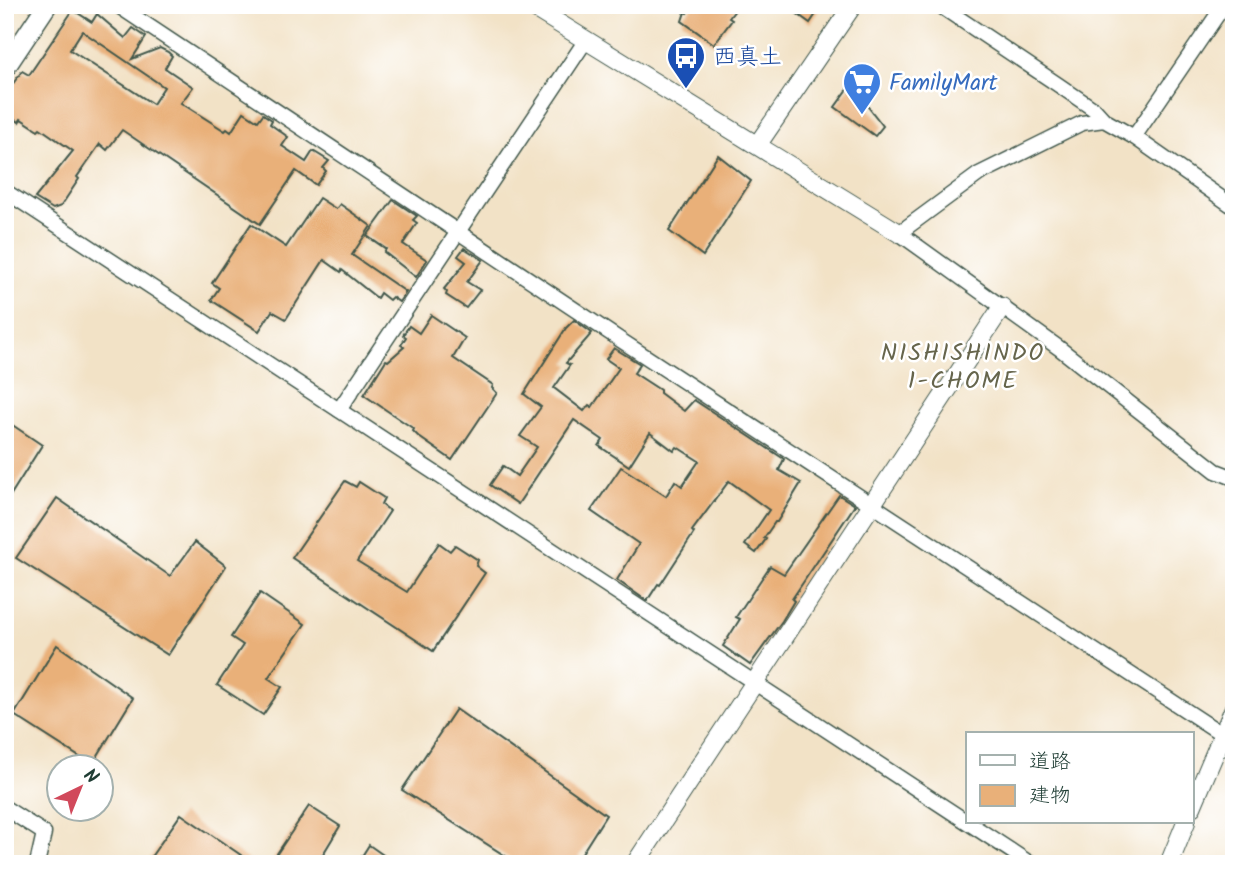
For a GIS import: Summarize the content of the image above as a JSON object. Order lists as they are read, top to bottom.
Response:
{
  "districts": ["NISHISHINDO 1-CHOME"],
  "places": {
    "bus stop": ["西真土"],
    "supermarket": ["FamilyMart"]
  },
  "legend": ["道路", "建物"],
  "north": "top right"
}
